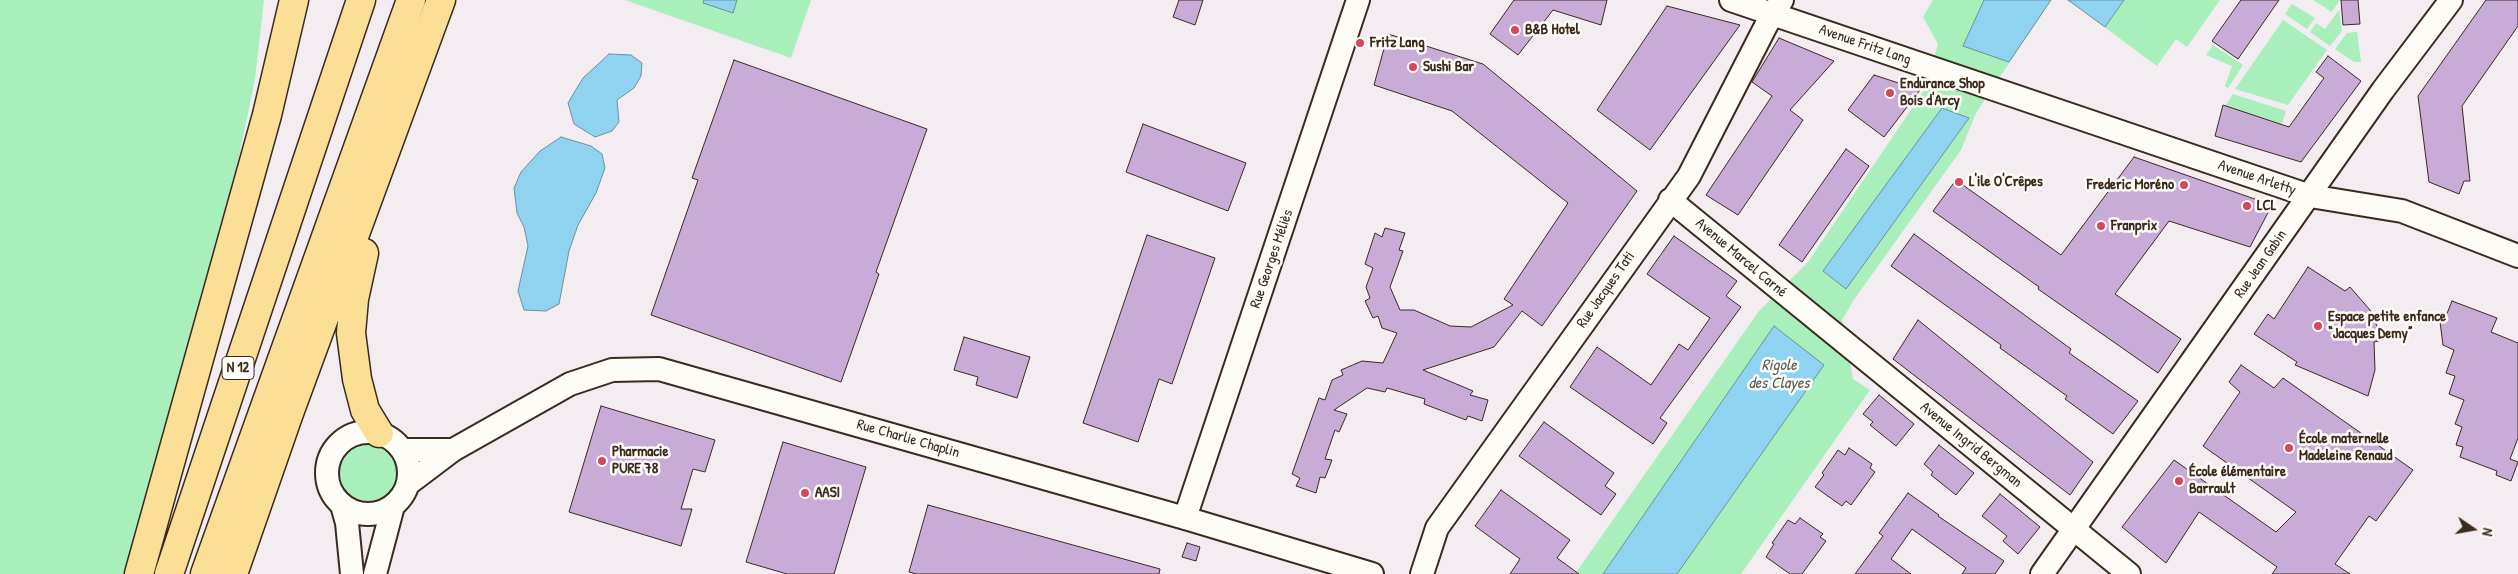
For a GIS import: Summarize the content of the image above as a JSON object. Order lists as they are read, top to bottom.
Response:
{
  "streets": {
    "highway": ["N 12"],
    "street": [
      "Avenue Fritz Lang",
      "Avenue Arletty",
      "Avenue Marcel Carné",
      "Rue Georges Méliès",
      "Rue Jean Gabin",
      "Rue Jacques Tati",
      "Rue Charlie Chaplin",
      "Avenue Ingrid Bergman"
    ]
  },
  "crossings": [
    ["Avenue Fritz Lang", "Avenue Arletty"],
    ["Avenue Fritz Lang", "Rue Jacques Tati"],
    ["Avenue Arletty", "Rue Jean Gabin"],
    ["Avenue Marcel Carné", "Rue Jacques Tati"],
    ["Avenue Marcel Carné", "Avenue Ingrid Bergman"],
    ["Rue Georges Méliès", "Rue Charlie Chaplin"],
    ["Rue Jean Gabin", "Avenue Ingrid Bergman"]
  ],
  "water": ["Rigole des Clayes"],
  "places": [
    "B&B Hotel",
    "Fritz Lang",
    "Sushi Bar",
    "Endurance Shop Bois d'Arcy",
    "L'ile O'Crêpes",
    "Frederic Moréno",
    "LCL",
    "Franprix",
    "Espace petite enfance “Jacques Demy”",
    "École maternelle Madeleine Renaud",
    "Pharmacie PURE 78",
    "École élémentaire Barrault",
    "AASI"
  ],
  "north": "right"
}
